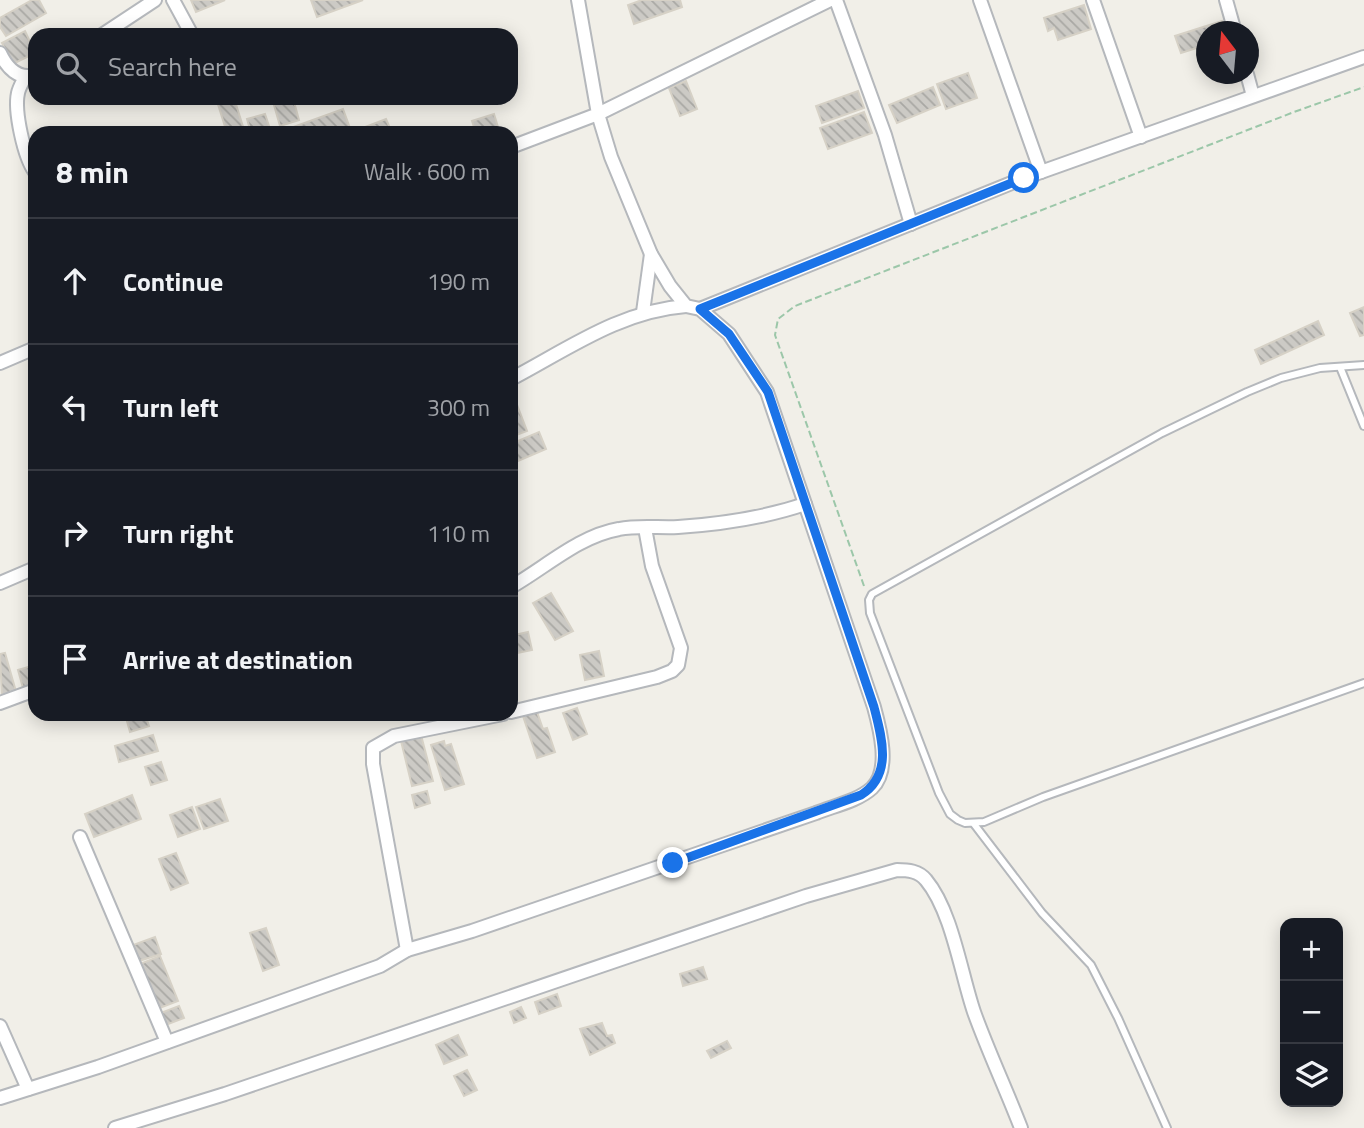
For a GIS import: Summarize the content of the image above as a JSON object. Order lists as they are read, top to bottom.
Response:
{
  "north": "top",
  "page": {
    "search": "Search here",
    "heading": ["8 min", "Walk · 600 m"],
    "list": [
      ["Continue", "190 m"],
      ["Turn left", "300 m"],
      ["Turn right", "110 m"],
      "Arrive at destination"
    ],
    "map_buttons": ["+", "−"]
  }
}
